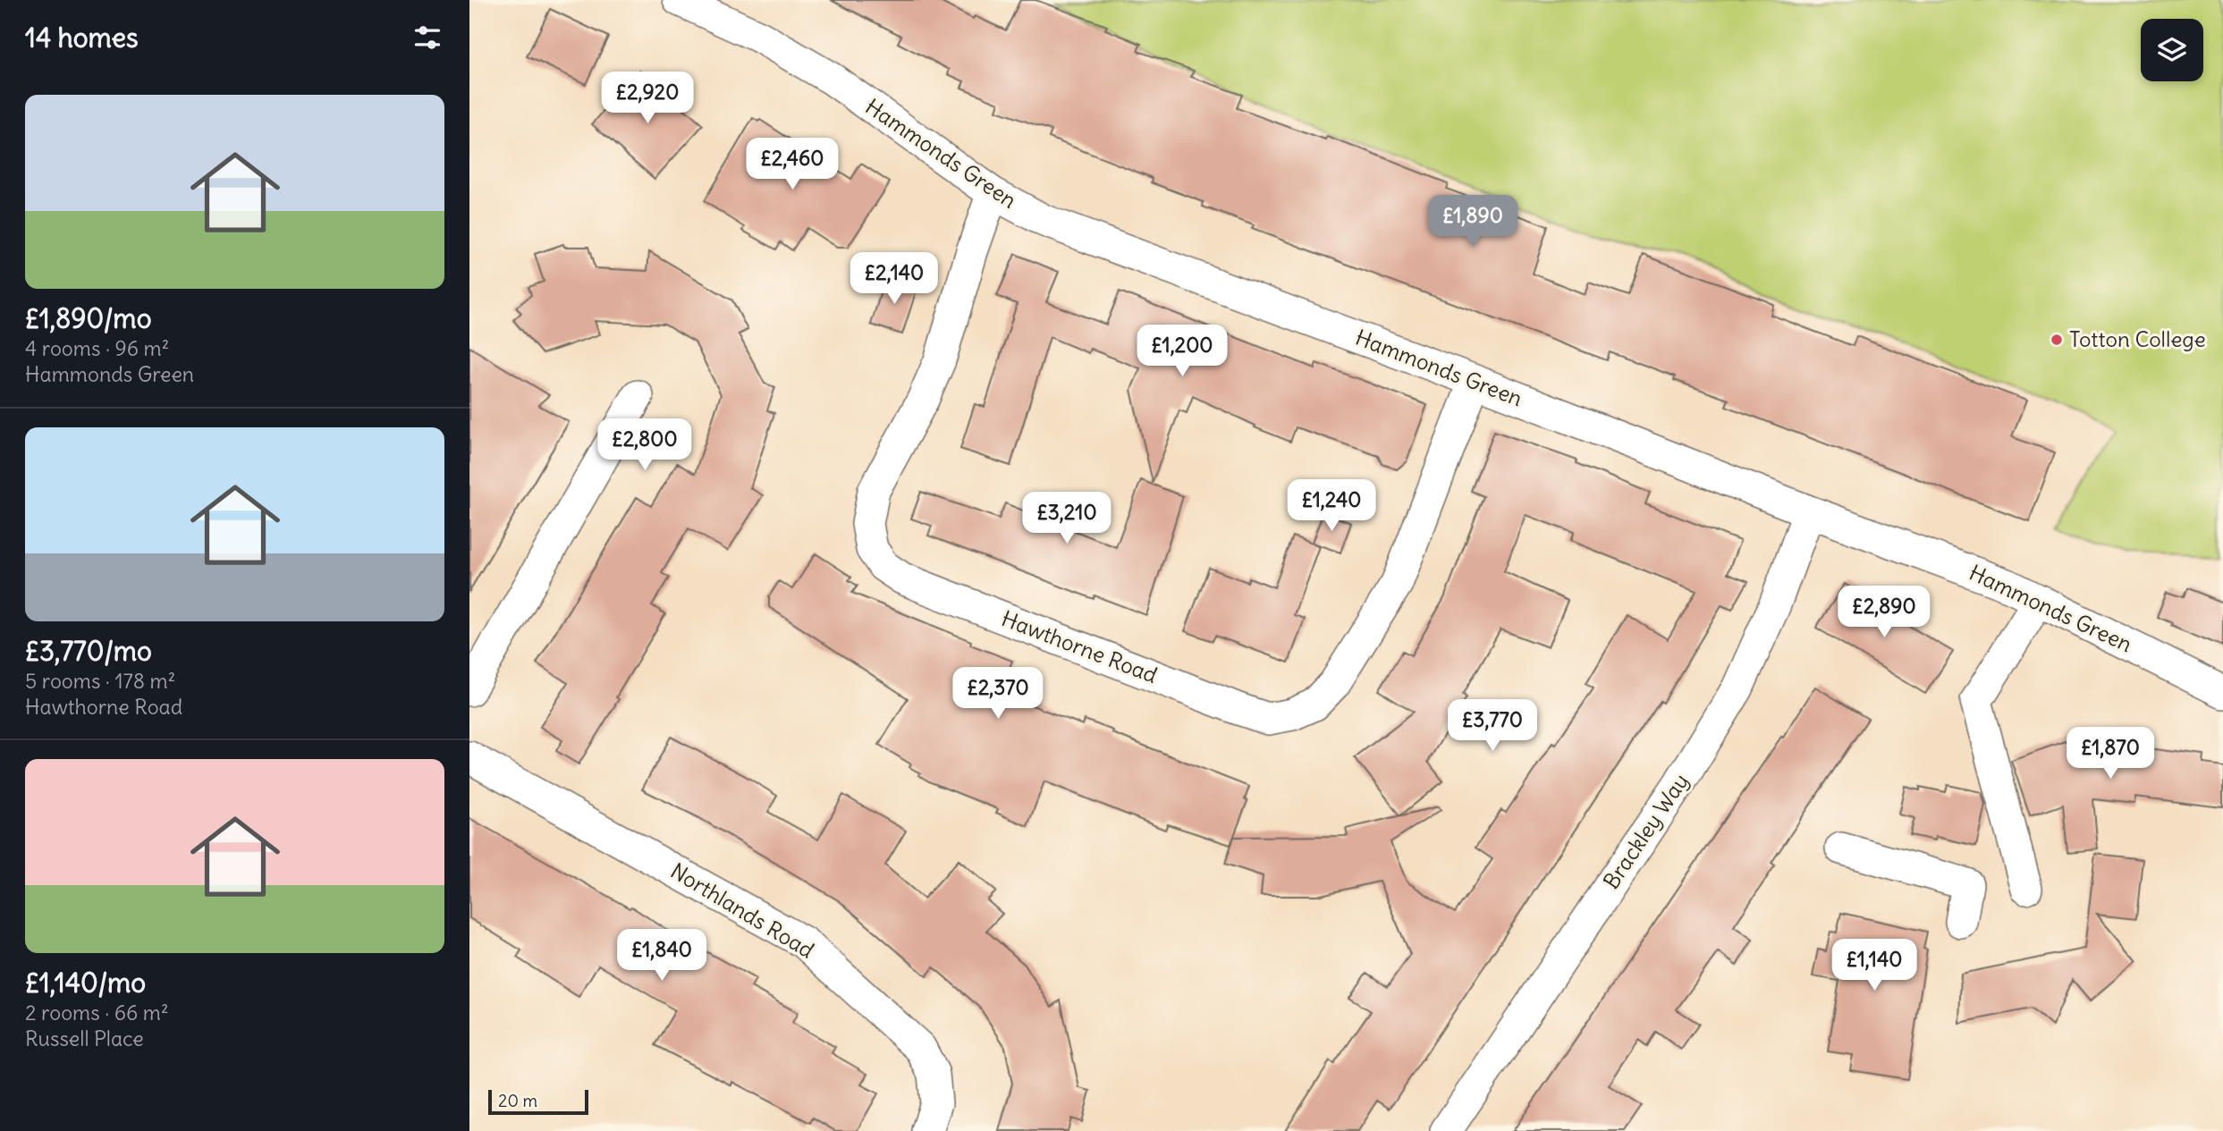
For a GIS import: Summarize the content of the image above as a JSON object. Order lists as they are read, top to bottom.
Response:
{
  "streets": {
    "street": [
      "Hammonds Green",
      "Hawthorne Road",
      "Brackley Way",
      "Northlands Road"
    ]
  },
  "crossings": [
    ["Hammonds Green", "Hawthorne Road"],
    ["Hammonds Green", "Brackley Way"]
  ],
  "places": ["Totton College"],
  "scale_bar": "20 m",
  "page": {
    "heading": "14 homes",
    "price": [
      "£2,920",
      "£2,460",
      "£1,890",
      "£2,140",
      "£1,200",
      "£2,800",
      "£1,240",
      "£3,210",
      "£2,890",
      "£2,370",
      "£3,770",
      "£1,870",
      "£1,840",
      "£1,140"
    ],
    "list": [
      {
        "name": "£1,890/mo",
        "note": "4 rooms · 96 m² · Hammonds Green"
      },
      {
        "name": "£3,770/mo",
        "note": "5 rooms · 178 m² · Hawthorne Road"
      },
      {
        "name": "£1,140/mo",
        "note": "2 rooms · 66 m² · Russell Place"
      }
    ],
    "scale": "20 m"
  }
}
